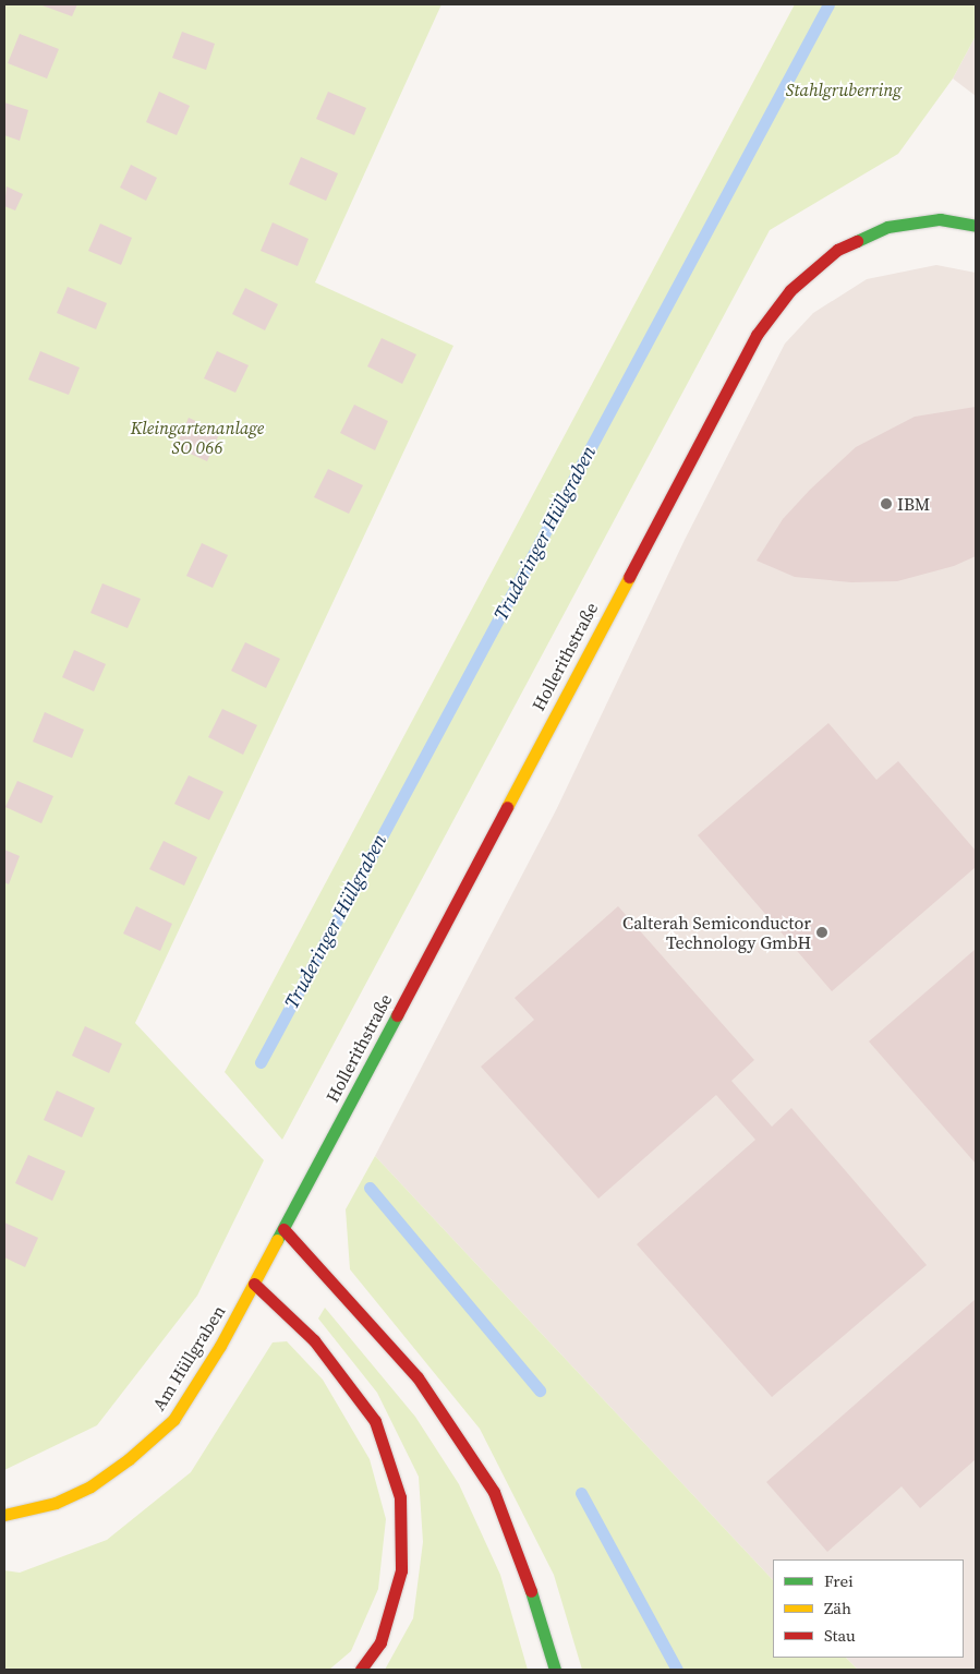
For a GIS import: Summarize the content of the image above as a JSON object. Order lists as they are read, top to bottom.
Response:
{
  "streets": {
    "main road": ["Hollerithstraße", "Am Hüllgraben"]
  },
  "crossings": [
    ["Hollerithstraße", "Am Hüllgraben"]
  ],
  "water": ["Truderinger Hüllgraben"],
  "parks": ["Stahlgruberring", "Kleingartenanlage SO 066"],
  "places": ["IBM", "Calterah Semiconductor Technology GmbH"],
  "legend": ["Frei", "Zäh", "Stau"]
}
